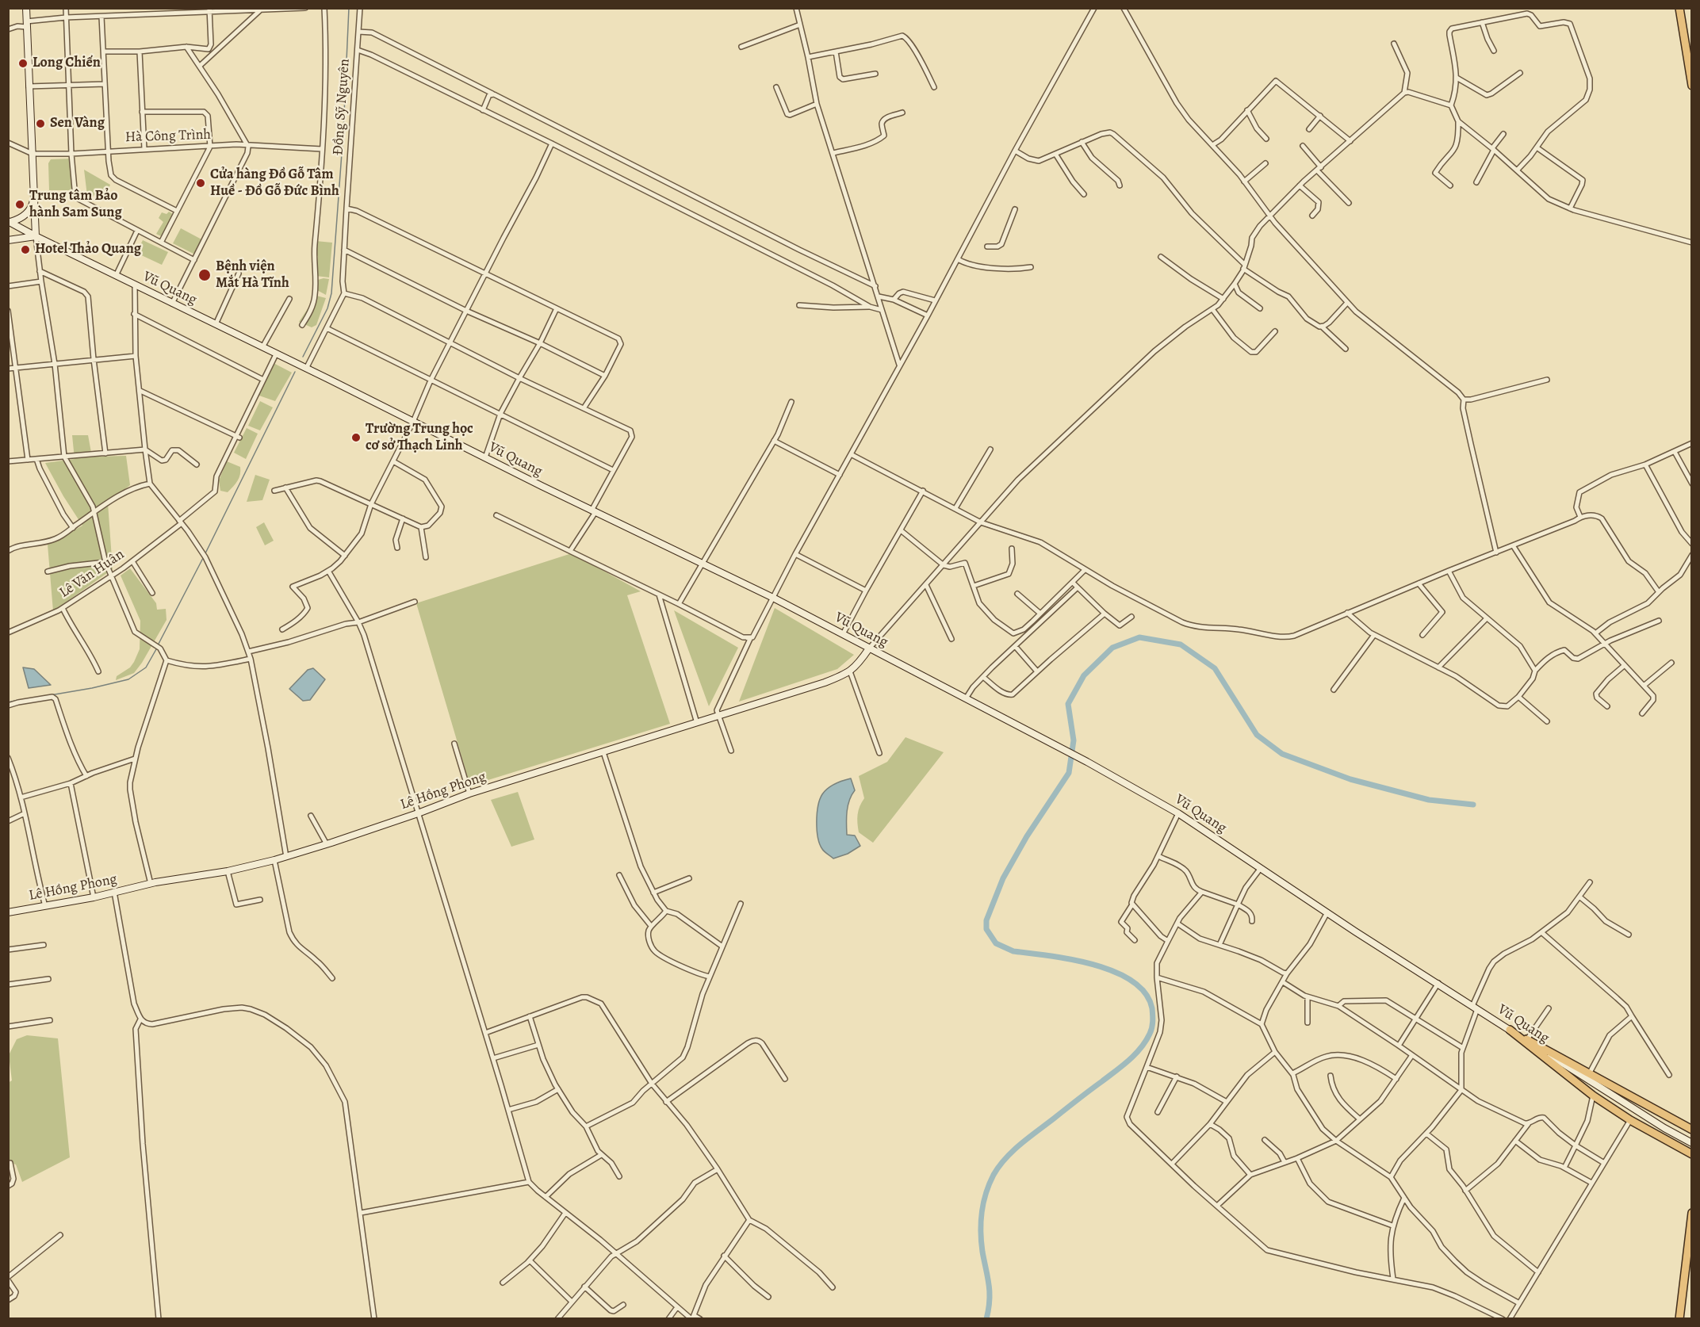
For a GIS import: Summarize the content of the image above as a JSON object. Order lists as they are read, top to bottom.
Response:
{
  "streets": {
    "main road": ["Vũ Quang", "Lê Hồng Phong"],
    "street": ["Đồng Sỹ Nguyên", "Hà Công Trình", "Lê Văn Huân"]
  },
  "crossings": [
    ["Đồng Sỹ Nguyên", "Vũ Quang"],
    ["Vũ Quang", "Lê Văn Huân"],
    ["Vũ Quang", "Lê Hồng Phong"]
  ],
  "places": [
    "Long Chiến",
    "Sen Vàng",
    "Cửa hàng Đồ Gỗ Tâm Huề - Đồ Gỗ Đức Bình",
    "Trung tâm Bảo hành Sam Sung",
    "Hotel Thảo Quang",
    "Bệnh viện Mắt Hà Tĩnh",
    "Trường Trung học cơ sở Thạch Linh"
  ]
}
